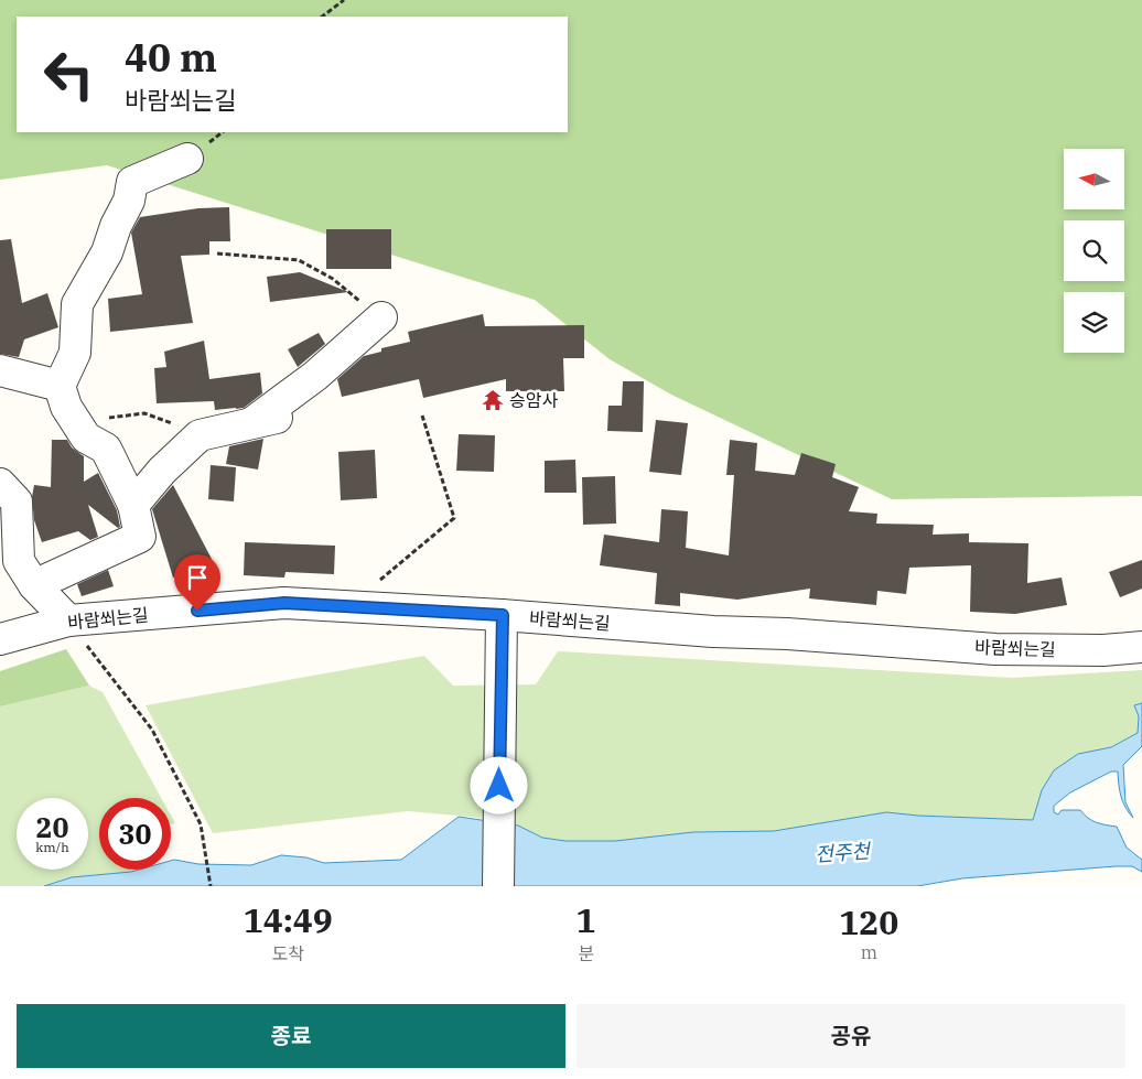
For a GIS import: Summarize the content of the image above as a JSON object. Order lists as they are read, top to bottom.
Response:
{
  "streets": {
    "street": ["바람쐬는길"]
  },
  "water": ["전주천"],
  "places": {
    "temple": ["승암사"]
  },
  "north": "left",
  "page": {
    "turn": ["40 m", "바람쐬는길"],
    "speed": "20 km/h",
    "limit": "30",
    "eta": [
      "14:49",
      "도착",
      "1",
      "분",
      "120",
      "m"
    ],
    "buttons": ["종료", "공유"]
  }
}
